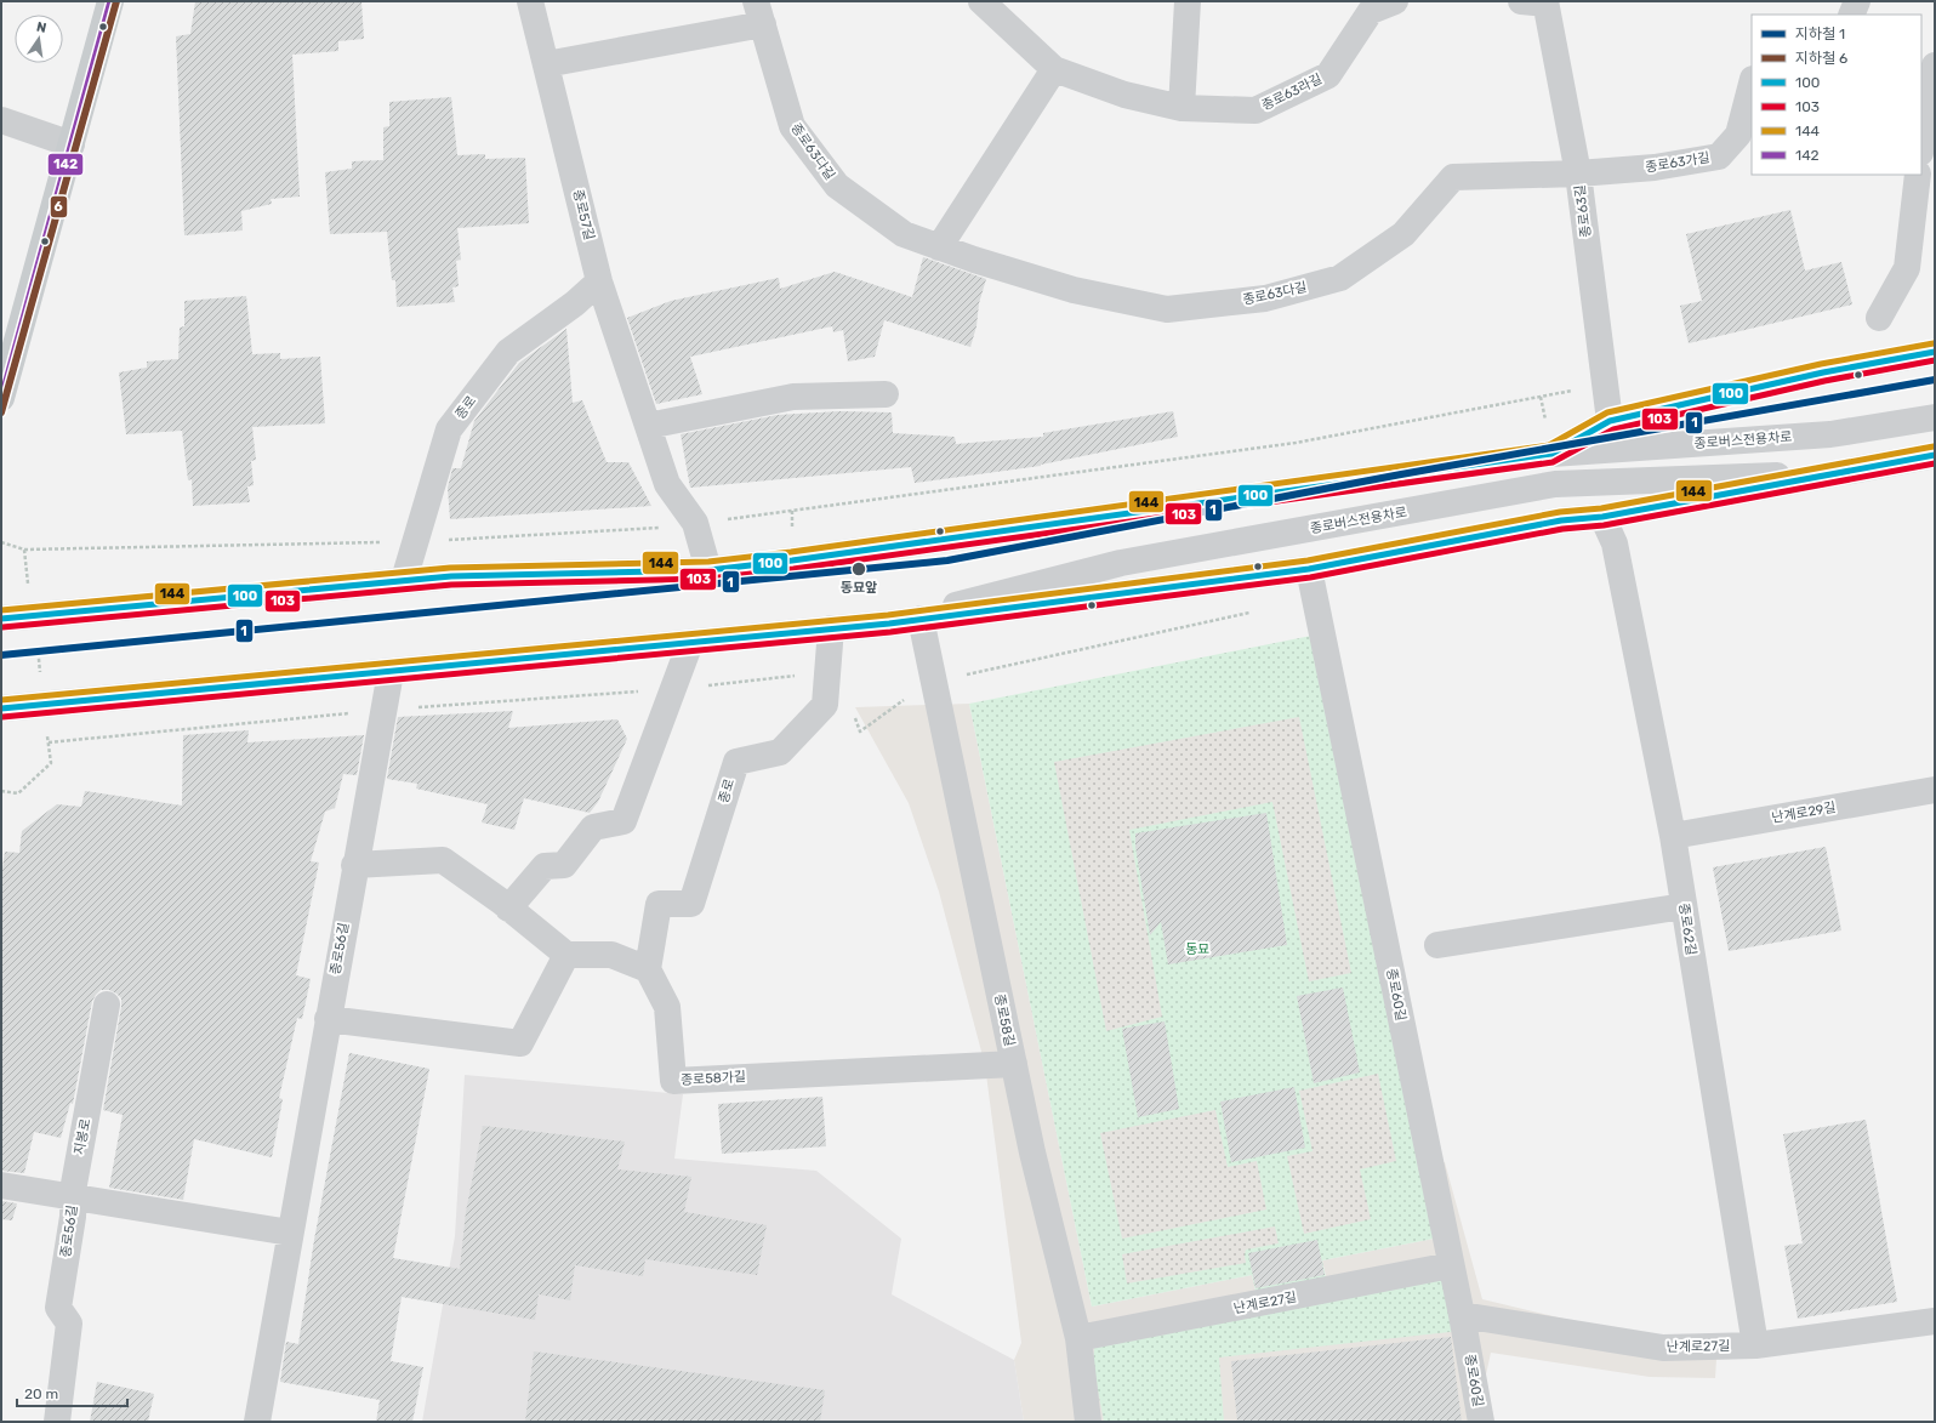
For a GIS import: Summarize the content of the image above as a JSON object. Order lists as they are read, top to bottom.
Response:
{
  "streets": {
    "street": [
      "종로63라길",
      "종로63다길",
      "종로63가길",
      "종로63길",
      "종로57길",
      "종로",
      "종로버스전용차로",
      "난계로29길",
      "종로62길",
      "종로56길",
      "종로60길",
      "종로58길",
      "종로58가길",
      "지봉로",
      "난계로27길"
    ]
  },
  "crossings": [
    ["종로63다길", "종로63가길"],
    ["종로63다길", "종로63길"],
    ["종로63가길", "종로63길"],
    ["종로57길", "종로"],
    ["종로", "종로58가길"],
    ["난계로29길", "종로62길"],
    ["종로62길", "난계로27길"],
    ["종로56길", "지봉로"],
    ["종로60길", "난계로27길"],
    ["종로58길", "종로58가길"],
    ["종로58길", "난계로27길"]
  ],
  "parks": ["동묘"],
  "places": ["동묘앞"],
  "lines": [
    "metro line 6",
    "transit line 142",
    "transit line 144",
    "transit line 100",
    "transit line 103",
    "metro line 1"
  ],
  "legend": [
    "지하철 1",
    "지하철 6",
    "100",
    "103",
    "144",
    "142"
  ],
  "scale_bar": "20 m",
  "north": "top"
}
